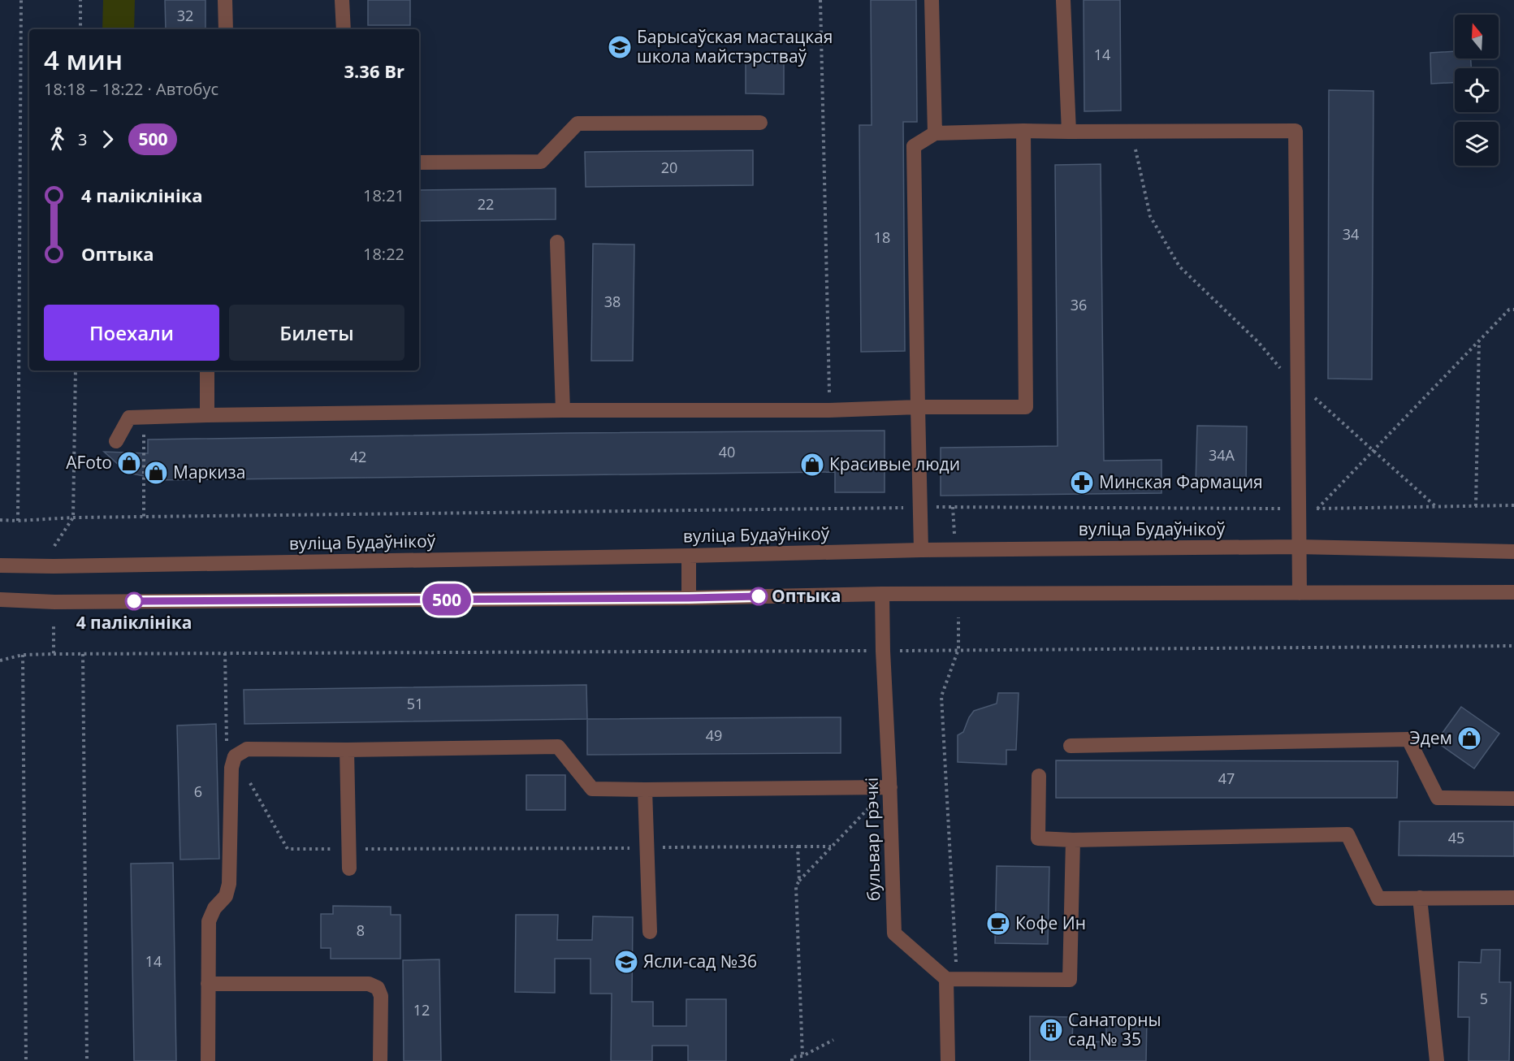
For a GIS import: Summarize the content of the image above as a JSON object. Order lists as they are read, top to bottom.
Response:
{
  "streets": {
    "street": ["вуліца Будаўнікоў", "бульвар Грэчкі"]
  },
  "places": {
    "school or university": ["Барысаўская мастацкая школа майстэрстваў", "Ясли-сад №36"],
    "shop": [
      "AFoto",
      "Красивые люди",
      "Маркиза",
      "Эдем"
    ],
    "pharmacy": ["Минская Фармация"],
    "other": ["Оптыка", "4 паліклініка"],
    "cafe": ["Кофе Ин"],
    "building": ["Санаторны сад № 35"]
  },
  "lines": ["bus line 500"],
  "house_numbers": [
    "32",
    "14",
    "20",
    "22",
    "34",
    "18",
    "38",
    "36",
    "40",
    "34А",
    "42",
    "51",
    "49",
    "47",
    "6",
    "45",
    "8",
    "14",
    "5",
    "12"
  ],
  "north": "top",
  "page": {
    "on_map": "500",
    "heading": ["4 мин", "18:18 – 18:22 · Автобус", "3.36 Br"],
    "legs": ["3", "500"],
    "list": [
      {
        "name": "4 паліклініка",
        "value": "18:21"
      },
      {
        "name": "Оптыка",
        "value": "18:22"
      }
    ],
    "buttons": ["Поехали", "Билеты"]
  }
}
